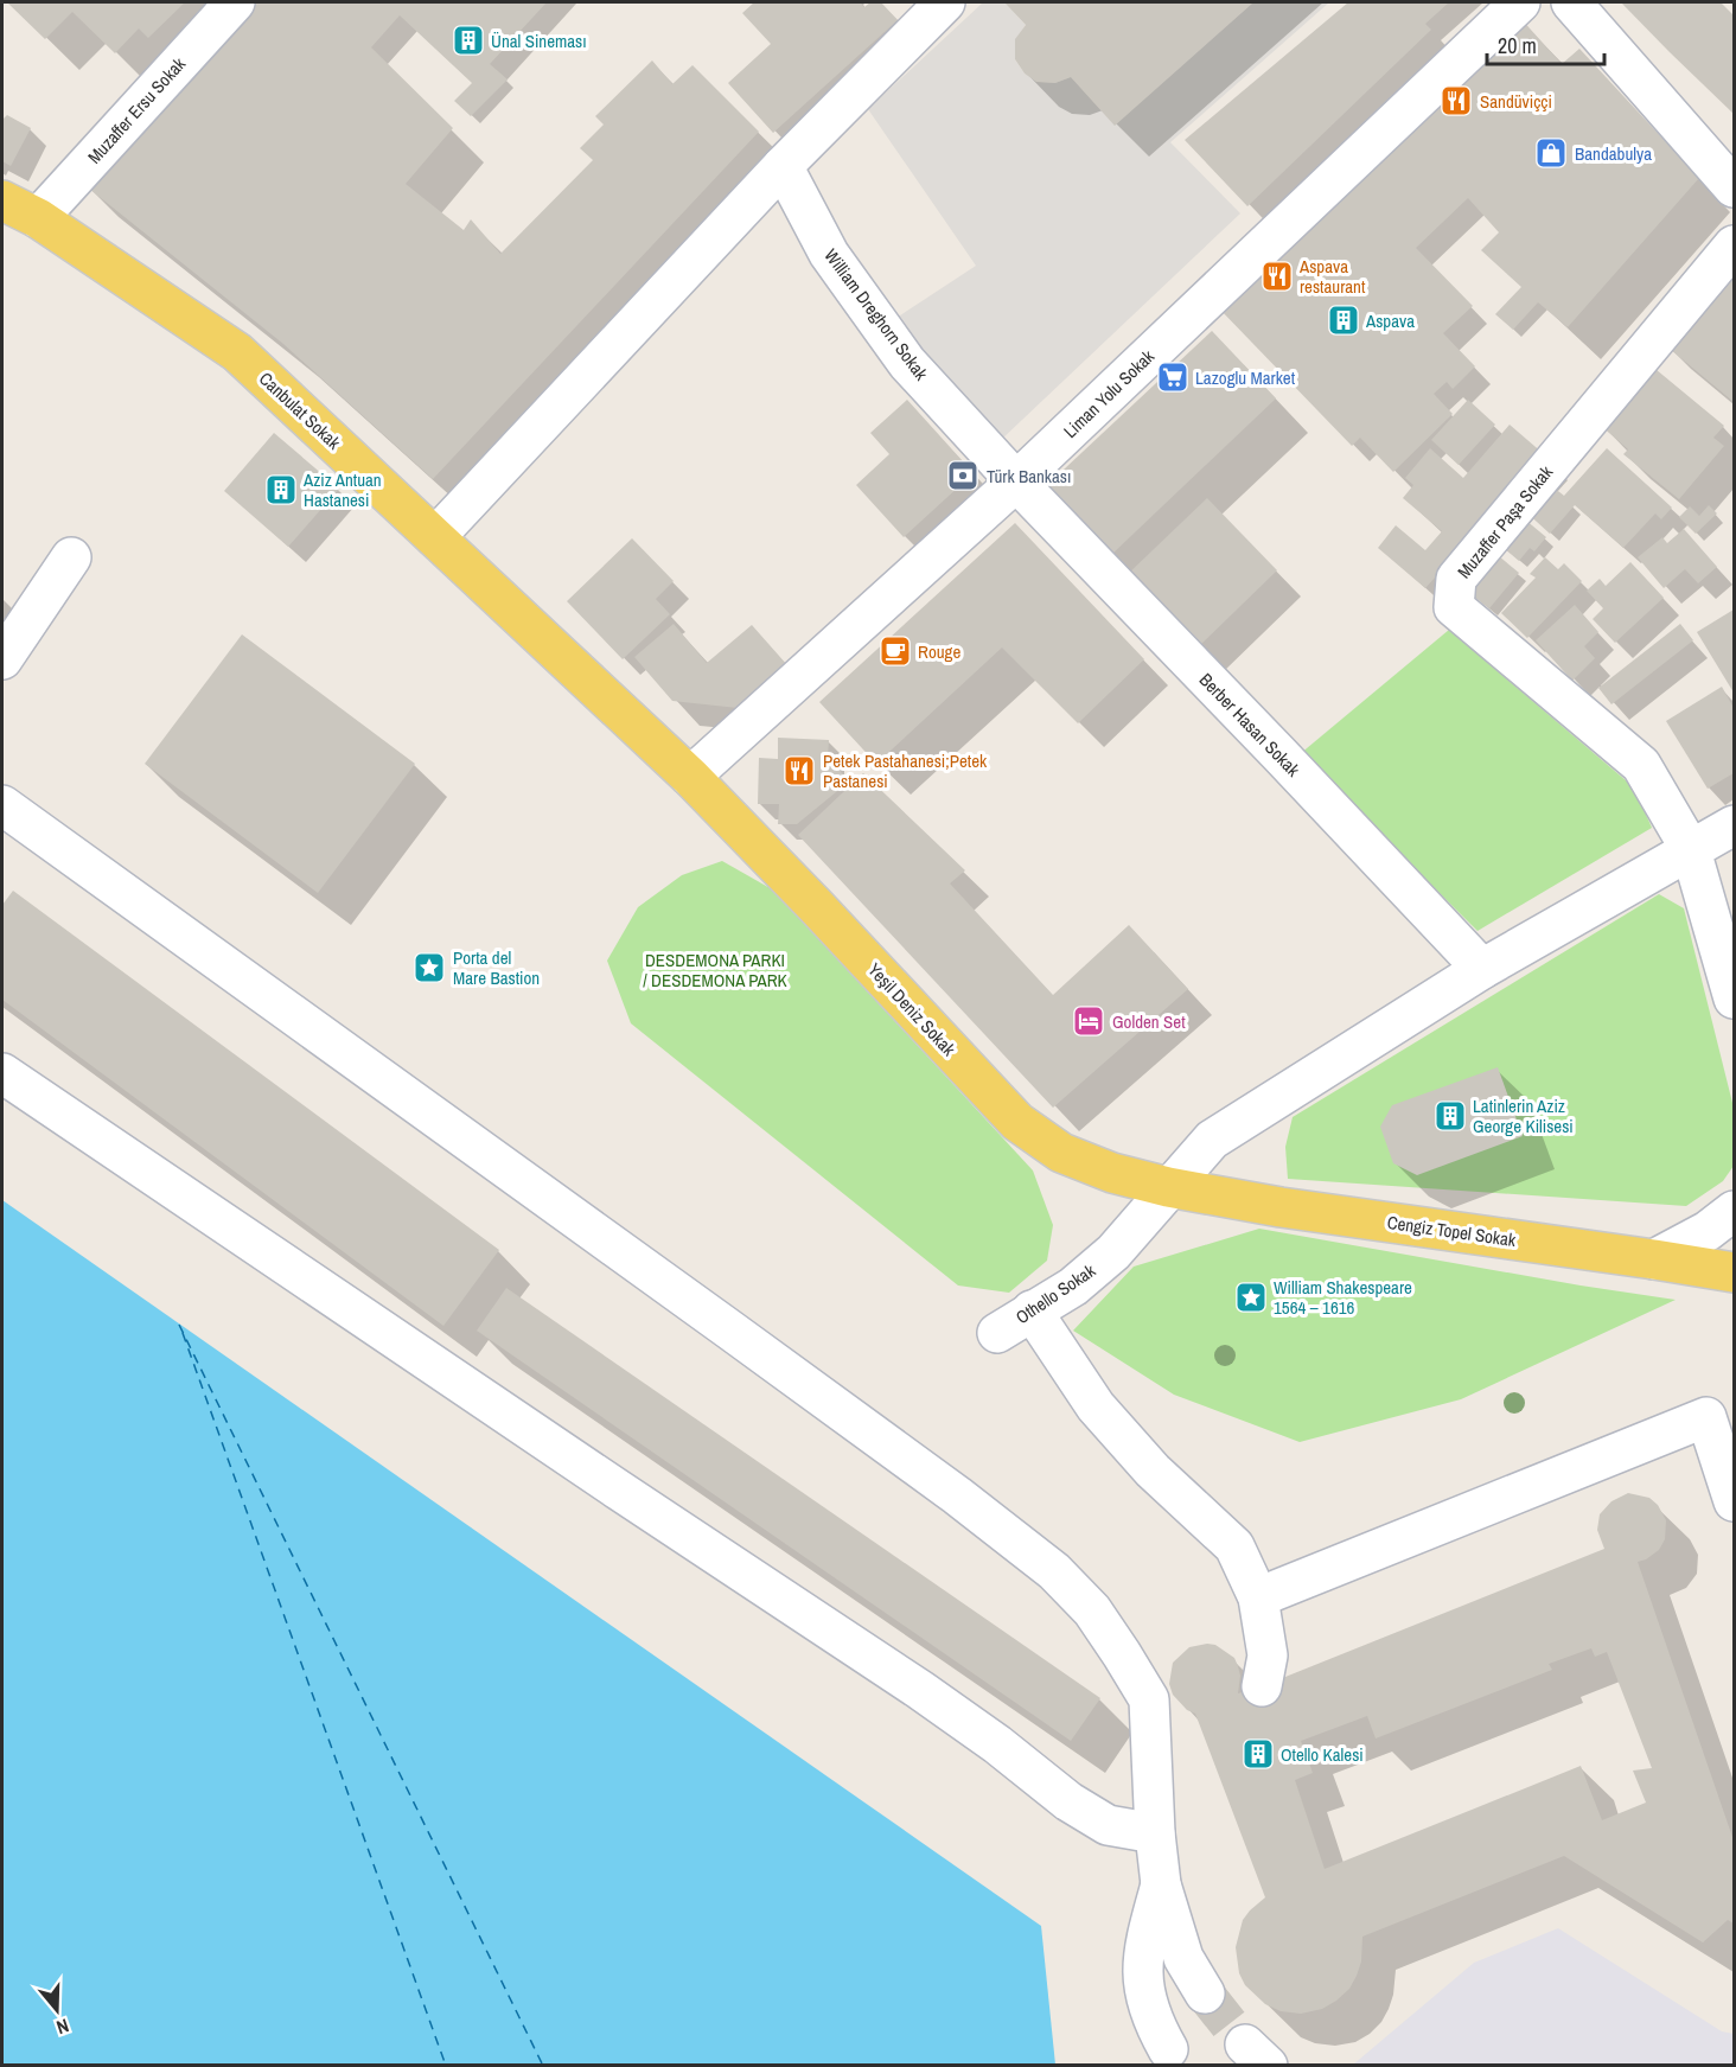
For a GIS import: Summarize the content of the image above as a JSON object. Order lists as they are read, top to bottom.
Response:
{
  "streets": {
    "main road": ["Canbulat Sokak", "Yeşil Deniz Sokak", "Cengiz Topel Sokak"],
    "street": [
      "Muzaffer Ersu Sokak",
      "William Dreghorn Sokak",
      "Liman Yolu Sokak",
      "Muzaffer Paşa Sokak",
      "Berber Hasan Sokak",
      "Othello Sokak"
    ]
  },
  "crossings": [
    ["Muzaffer Ersu Sokak", "Canbulat Sokak"],
    ["William Dreghorn Sokak", "Liman Yolu Sokak"],
    ["William Dreghorn Sokak", "Berber Hasan Sokak"],
    ["Liman Yolu Sokak", "Canbulat Sokak"],
    ["Liman Yolu Sokak", "Berber Hasan Sokak"],
    ["Liman Yolu Sokak", "Yeşil Deniz Sokak"],
    ["Canbulat Sokak", "Yeşil Deniz Sokak"],
    ["Muzaffer Paşa Sokak", "Othello Sokak"],
    ["Berber Hasan Sokak", "Othello Sokak"],
    ["Yeşil Deniz Sokak", "Cengiz Topel Sokak"],
    ["Yeşil Deniz Sokak", "Othello Sokak"],
    ["Cengiz Topel Sokak", "Othello Sokak"]
  ],
  "parks": ["DESDEMONA PARKI / DESDEMONA PARK"],
  "places": {
    "building": [
      "Ünal Sineması",
      "Aspava",
      "Aziz Antuan Hastanesi",
      "Latinlerin Aziz George Kilisesi",
      "Otello Kalesi"
    ],
    "restaurant": ["Sandüviççi", "Aspava restaurant", "Petek Pastahanesi;Petek Pastanesi"],
    "shop": ["Bandabulya"],
    "supermarket": ["Lazoglu Market"],
    "bank": ["Türk Bankası"],
    "cafe": ["Rouge"],
    "place": ["Porta del Mare Bastion", "William Shakespeare 1564 – 1616"],
    "hotel": ["Golden Set"]
  },
  "scale_bar": "20 m",
  "north": "bottom"
}
